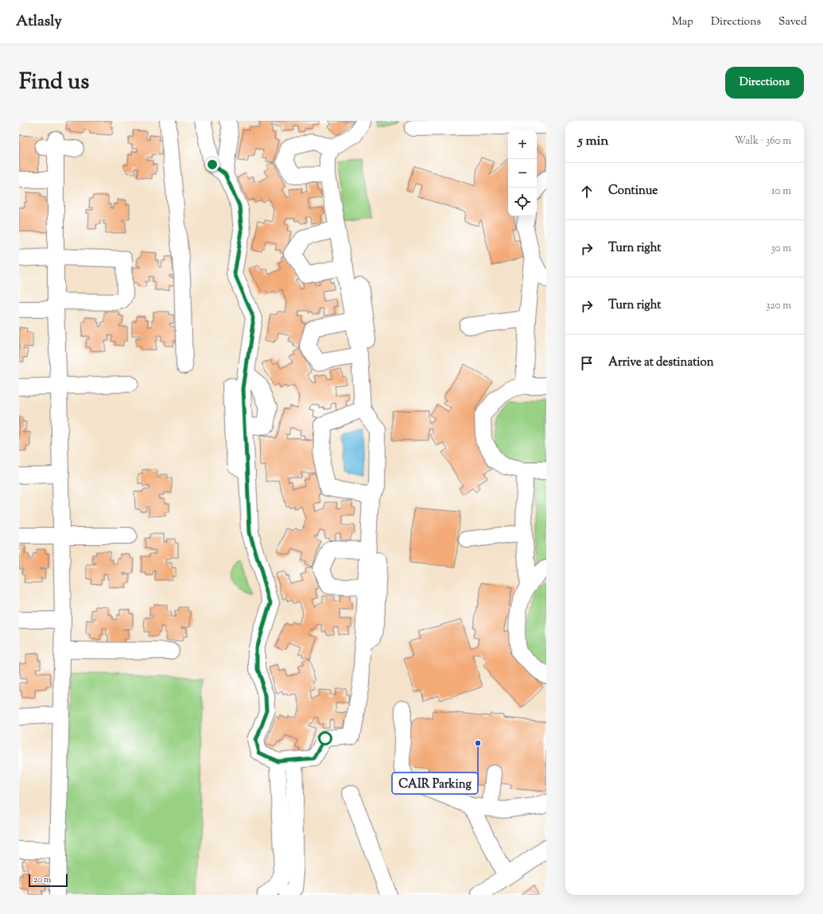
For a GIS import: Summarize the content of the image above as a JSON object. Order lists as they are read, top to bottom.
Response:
{
  "places": ["CAIR Parking"],
  "scale_bar": "20 m",
  "page": {
    "header": "Atlasly",
    "nav": ["Map", "Directions", "Saved"],
    "title": "Find us",
    "buttons": "Directions",
    "heading": ["5 min", "Walk · 360 m"],
    "map_buttons": ["+", "−"],
    "list": [
      ["Continue", "10 m"],
      ["Turn right", "30 m"],
      ["Turn right", "320 m"],
      "Arrive at destination"
    ],
    "scale": "20 m"
  }
}
